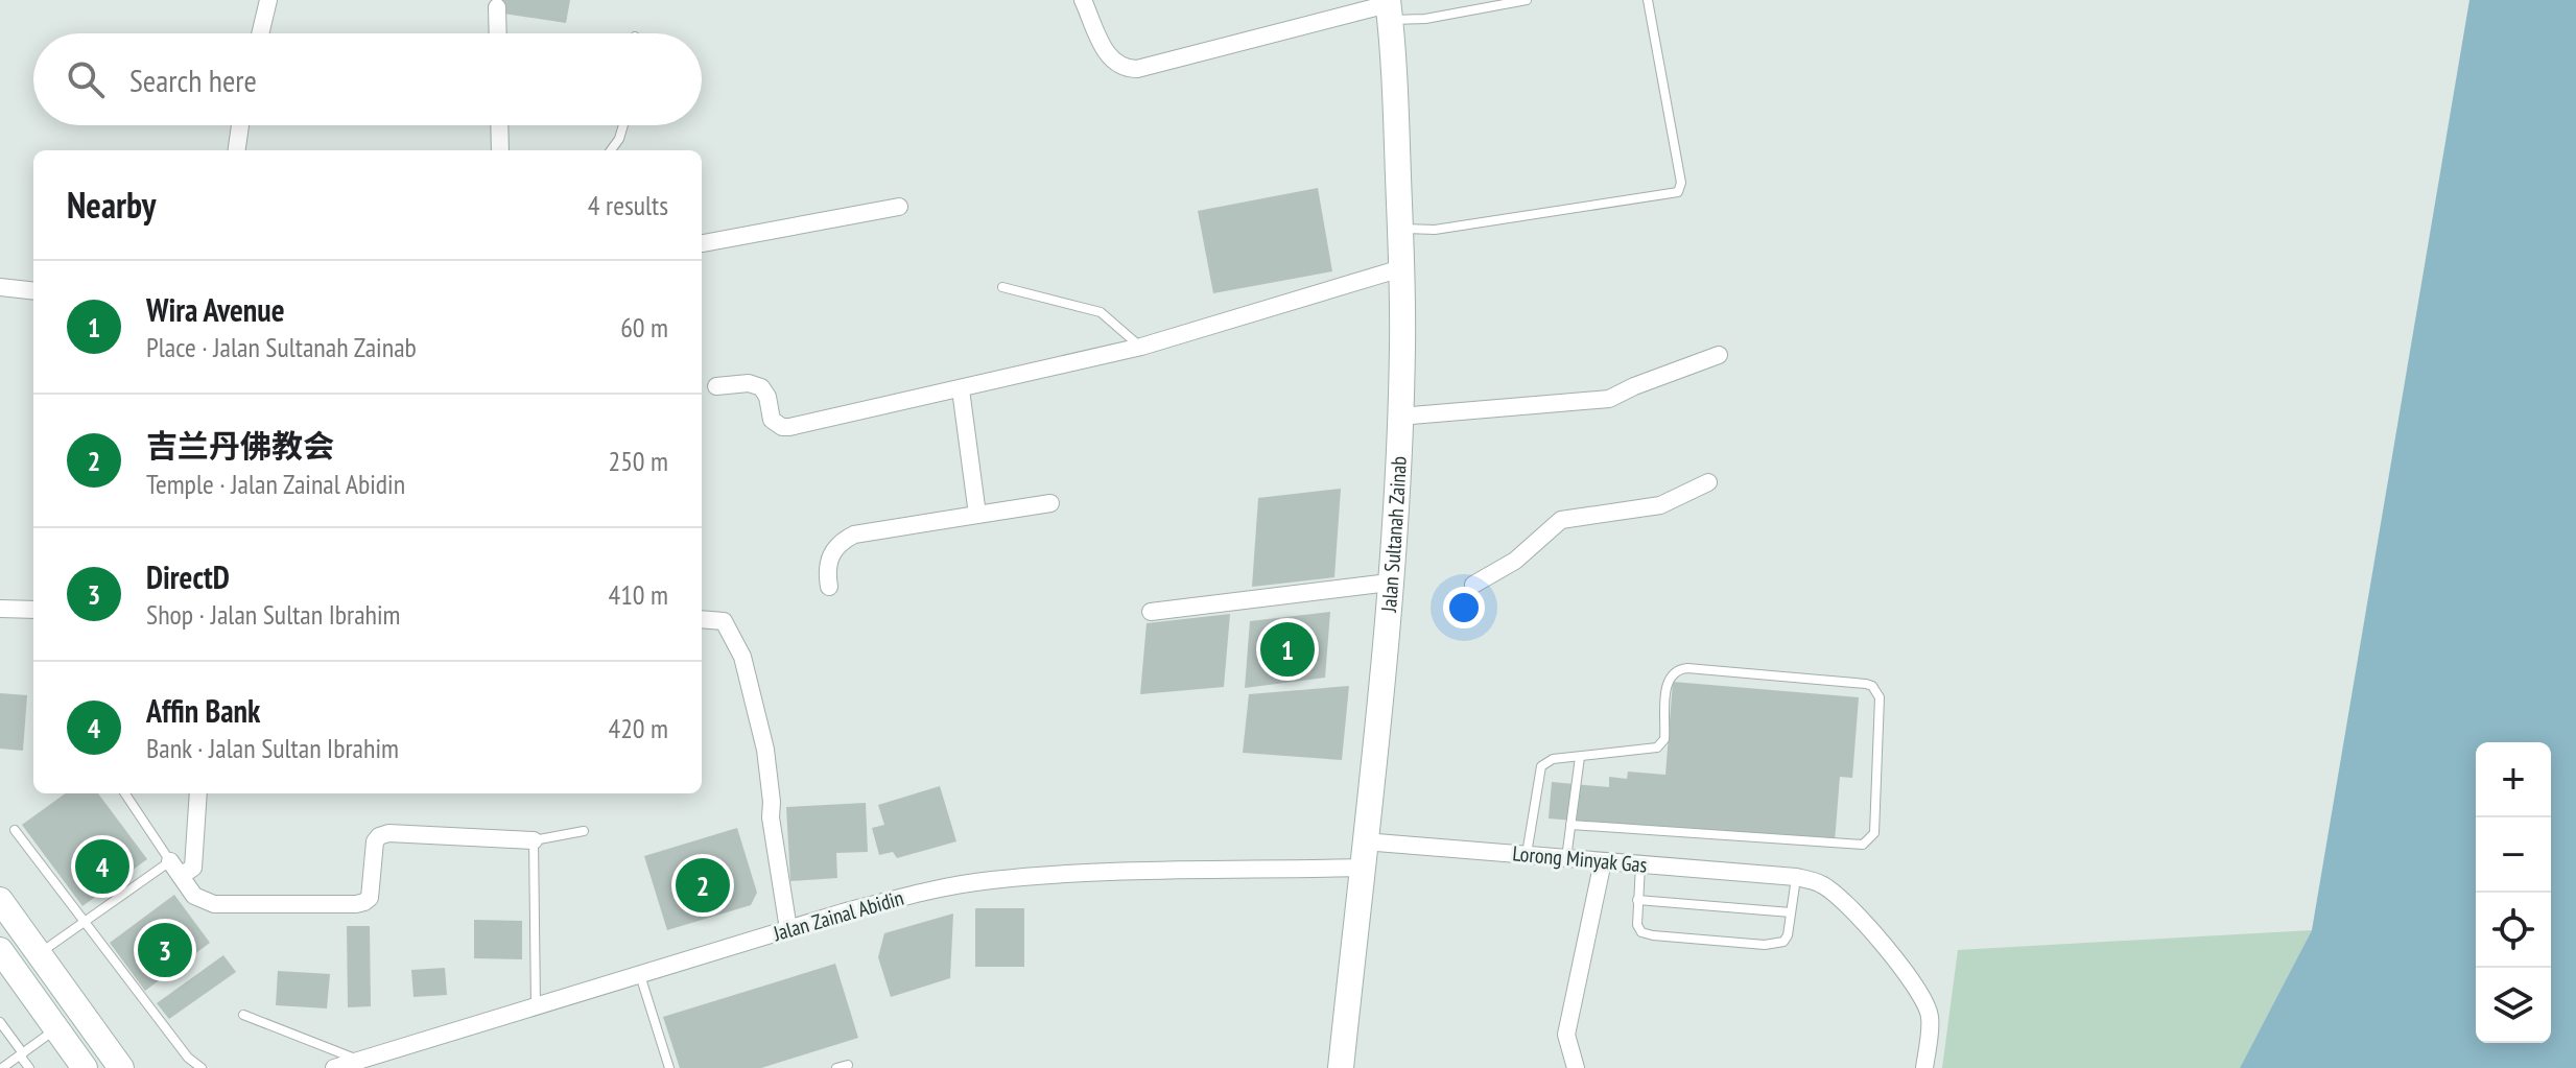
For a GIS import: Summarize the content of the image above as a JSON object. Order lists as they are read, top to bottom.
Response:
{
  "streets": {
    "main road": ["Jalan Sultanah Zainab"],
    "street": ["Lorong Minyak Gas", "Jalan Zainal Abidin"]
  },
  "crossings": [
    ["Jalan Sultanah Zainab", "Lorong Minyak Gas"],
    ["Jalan Sultanah Zainab", "Jalan Zainal Abidin"]
  ],
  "page": {
    "search": "Search here",
    "heading": ["Nearby", "4 results"],
    "list": [
      {
        "mark": "1",
        "name": "Wira Avenue",
        "note": "Place · Jalan Sultanah Zainab",
        "value": "60 m"
      },
      {
        "mark": "2",
        "name": "吉兰丹佛教会",
        "note": "Temple · Jalan Zainal Abidin",
        "value": "250 m"
      },
      {
        "mark": "3",
        "name": "DirectD",
        "note": "Shop · Jalan Sultan Ibrahim",
        "value": "410 m"
      },
      {
        "mark": "4",
        "name": "Affin Bank",
        "note": "Bank · Jalan Sultan Ibrahim",
        "value": "420 m"
      }
    ],
    "pins": [
      "1",
      "4",
      "2",
      "3"
    ],
    "map_buttons": ["+", "−"]
  }
}
